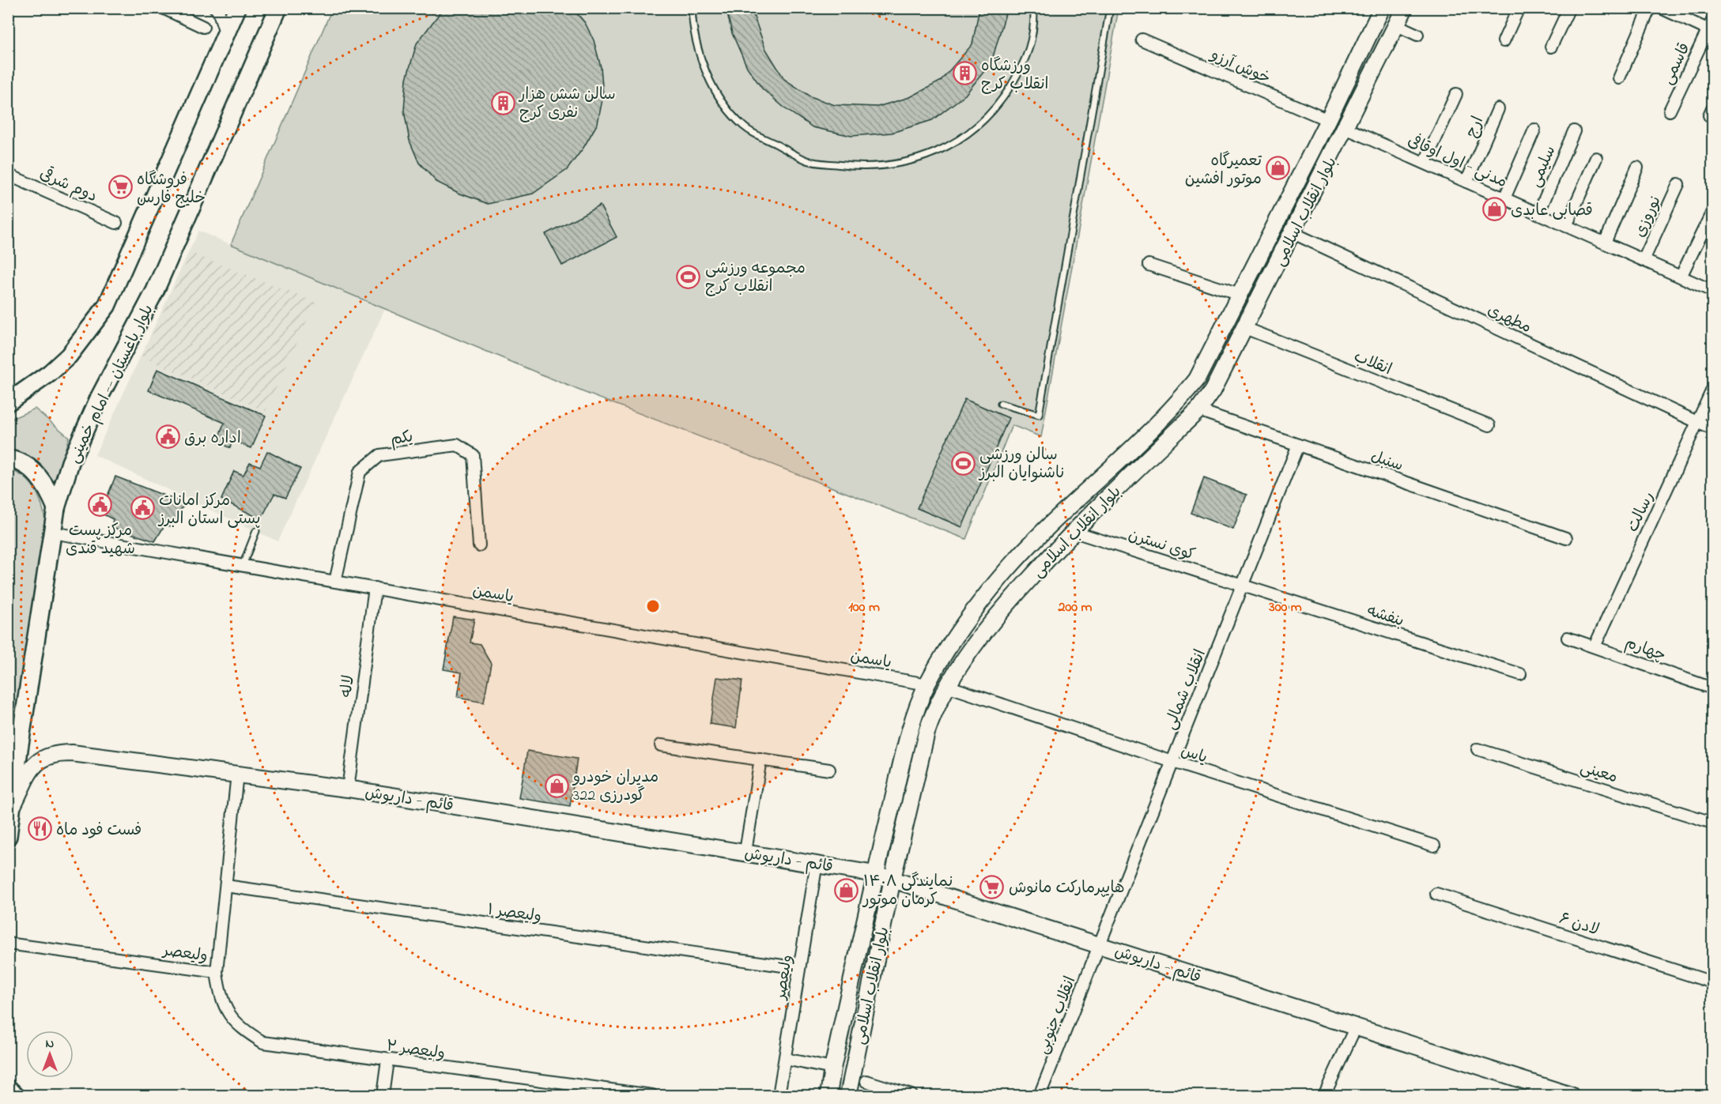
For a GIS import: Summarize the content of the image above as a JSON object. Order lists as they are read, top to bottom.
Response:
{
  "streets": {
    "main road": ["بلوار انقلاب اسلامی", "بلوار باغستان -- امام خمینی", "قائم - داریوش"],
    "street": [
      "قاسمی",
      "خوش آرزو",
      "ارج",
      "مدنی - اول اوقافی",
      "سلیمی",
      "دوم شرقی",
      "نوروزی",
      "مطهری",
      "انقلاب",
      "یکم",
      "سنبل",
      "رسالت",
      "کوی نسترن",
      "یاسمن",
      "بنفشه",
      "چهارم",
      "لاله",
      "انقلاب شمالی",
      "یاس",
      "معینی",
      "ولیعصر ۱",
      "لادن ۶",
      "ولیعصر",
      "انقلاب جنوبی",
      "ولیعصر ۲"
    ]
  },
  "crossings": [
    ["خوش آرزو", "بلوار انقلاب اسلامی"],
    ["ارج", "مدنی - اول اوقافی"],
    ["مدنی - اول اوقافی", "سلیمی"],
    ["مدنی - اول اوقافی", "بلوار انقلاب اسلامی"],
    ["مدنی - اول اوقافی", "نوروزی"],
    ["بلوار انقلاب اسلامی", "مطهری"],
    ["بلوار انقلاب اسلامی", "انقلاب"],
    ["بلوار انقلاب اسلامی", "سنبل"],
    ["بلوار انقلاب اسلامی", "کوی نسترن"],
    ["بلوار انقلاب اسلامی", "یاسمن"],
    ["بلوار انقلاب اسلامی", "یاس"],
    ["بلوار انقلاب اسلامی", "قائم - داریوش"],
    ["مطهری", "رسالت"],
    ["بلوار باغستان -- امام خمینی", "یاسمن"],
    ["بلوار باغستان -- امام خمینی", "قائم - داریوش"],
    ["یکم", "یاسمن"],
    ["سنبل", "انقلاب شمالی"],
    ["رسالت", "چهارم"],
    ["کوی نسترن", "بنفشه"],
    ["کوی نسترن", "انقلاب شمالی"],
    ["یاسمن", "لاله"],
    ["بنفشه", "انقلاب شمالی"],
    ["لاله", "قائم - داریوش"],
    ["انقلاب شمالی", "یاس"],
    ["انقلاب شمالی", "قائم - داریوش"],
    ["انقلاب شمالی", "انقلاب جنوبی"],
    ["قائم - داریوش", "ولیعصر"],
    ["قائم - داریوش", "انقلاب جنوبی"],
    ["ولیعصر ۱", "ولیعصر"],
    ["ولیعصر", "ولیعصر ۲"]
  ],
  "places": {
    "building": ["ورزشگاه انقلاب کرج", "سالن شش هزار نفری کرج"],
    "shop": [
      "تعمیرگاه موتور افشین",
      "قصابی عابدی",
      "مدیران خودرو گودرزی 322",
      "نمایندگی ۱۴۰۸ کرمان موتور"
    ],
    "supermarket": ["فروشگاه خلیج فارس", "هایپرمارکت مانوش"],
    "sports": ["مجموعه ورزشی انقلاب کرج", "سالن ورزشی ناشنوایان البرز"],
    "public building": ["اداره برق", "مرکز پست شهید قندی", "مرکز امانات پستی استان البرز"],
    "restaurant": ["فست فود ماه"]
  },
  "north": "top",
  "rings": ["100 m", "200 m", "300 m"]
}
